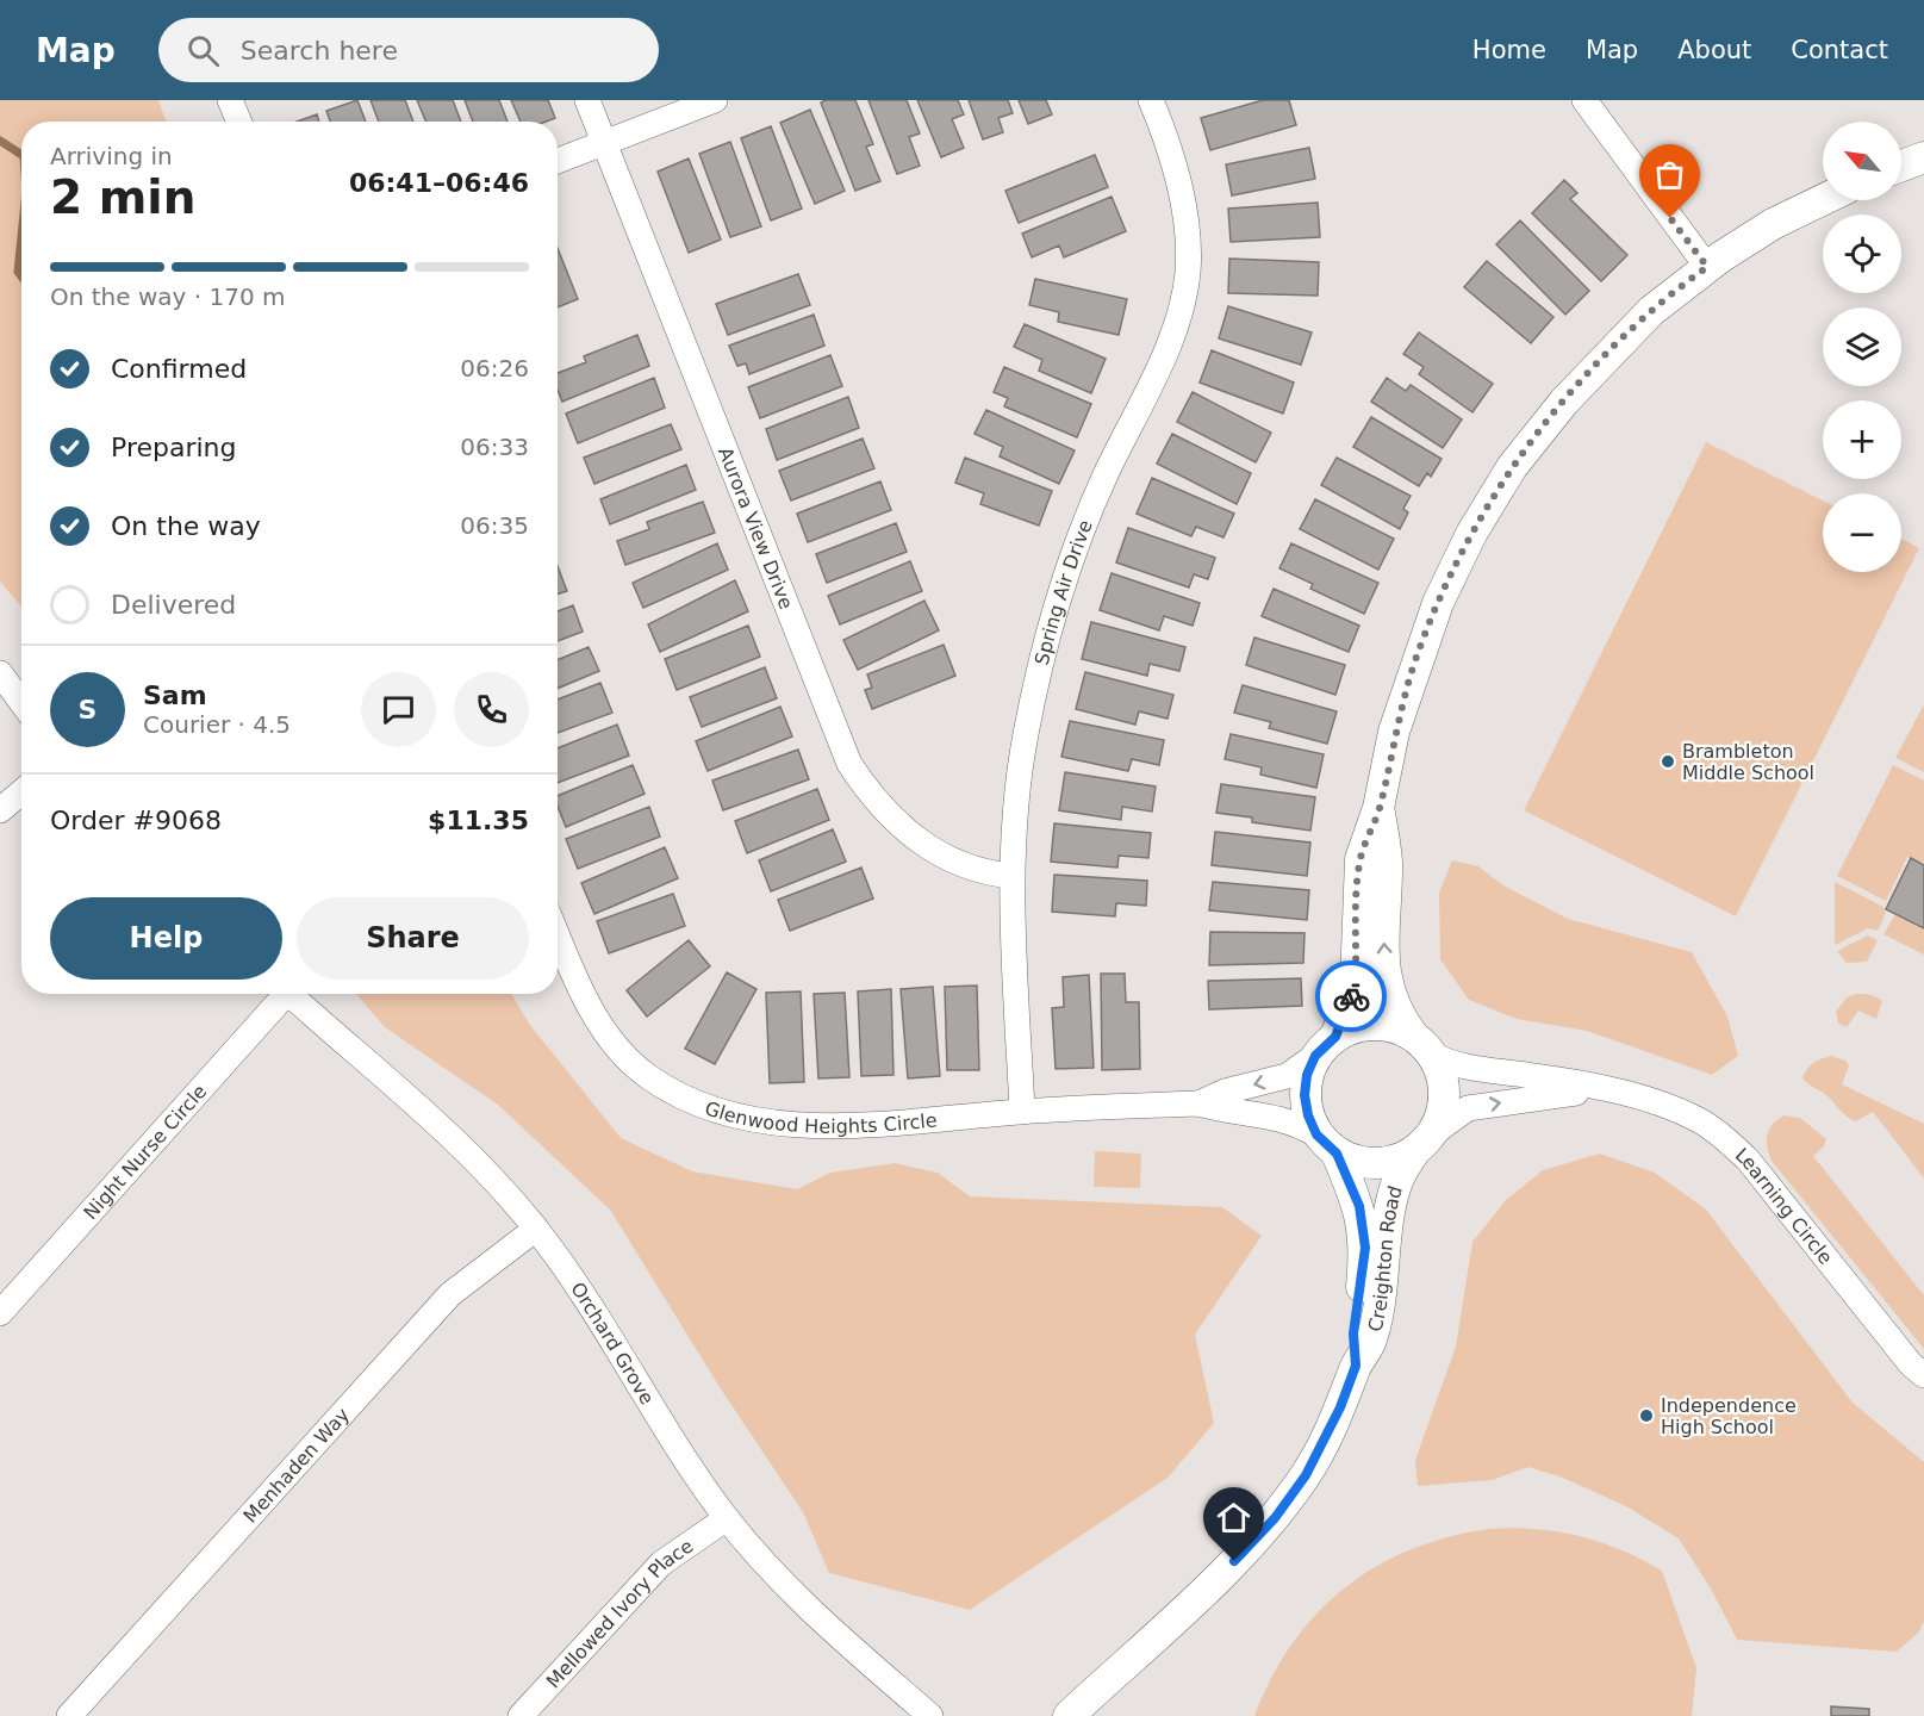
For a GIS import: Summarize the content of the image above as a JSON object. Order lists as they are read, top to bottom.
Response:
{
  "streets": {
    "street": [
      "Aurora View Drive",
      "Spring Air Drive",
      "Glenwood Heights Circle",
      "Night Nurse Circle",
      "Learning Circle",
      "Creighton Road",
      "Orchard Grove",
      "Menhaden Way",
      "Mellowed Ivory Place"
    ]
  },
  "crossings": [
    ["Aurora View Drive", "Spring Air Drive"],
    ["Spring Air Drive", "Glenwood Heights Circle"],
    ["Glenwood Heights Circle", "Learning Circle"],
    ["Glenwood Heights Circle", "Creighton Road"],
    ["Learning Circle", "Creighton Road"],
    ["Orchard Grove", "Menhaden Way"],
    ["Orchard Grove", "Mellowed Ivory Place"]
  ],
  "places": ["Brambleton Middle School", "Independence High School"],
  "north": "top left",
  "page": {
    "header": "Map",
    "search": "Search here",
    "nav": [
      "Home",
      "Map",
      "About",
      "Contact"
    ],
    "map_buttons": ["+", "−"],
    "heading": ["2 min", "Arriving in", "06:41–06:46"],
    "panel": [
      "Sam",
      "Courier · 4.5",
      "Order #9068",
      "$11.35"
    ],
    "bar": "On the way · 170 m",
    "list": [
      ["Confirmed", "06:26"],
      ["Preparing", "06:33"],
      ["On the way", "06:35"],
      "Delivered"
    ],
    "round": "S",
    "buttons": ["Help", "Share"]
  }
}
